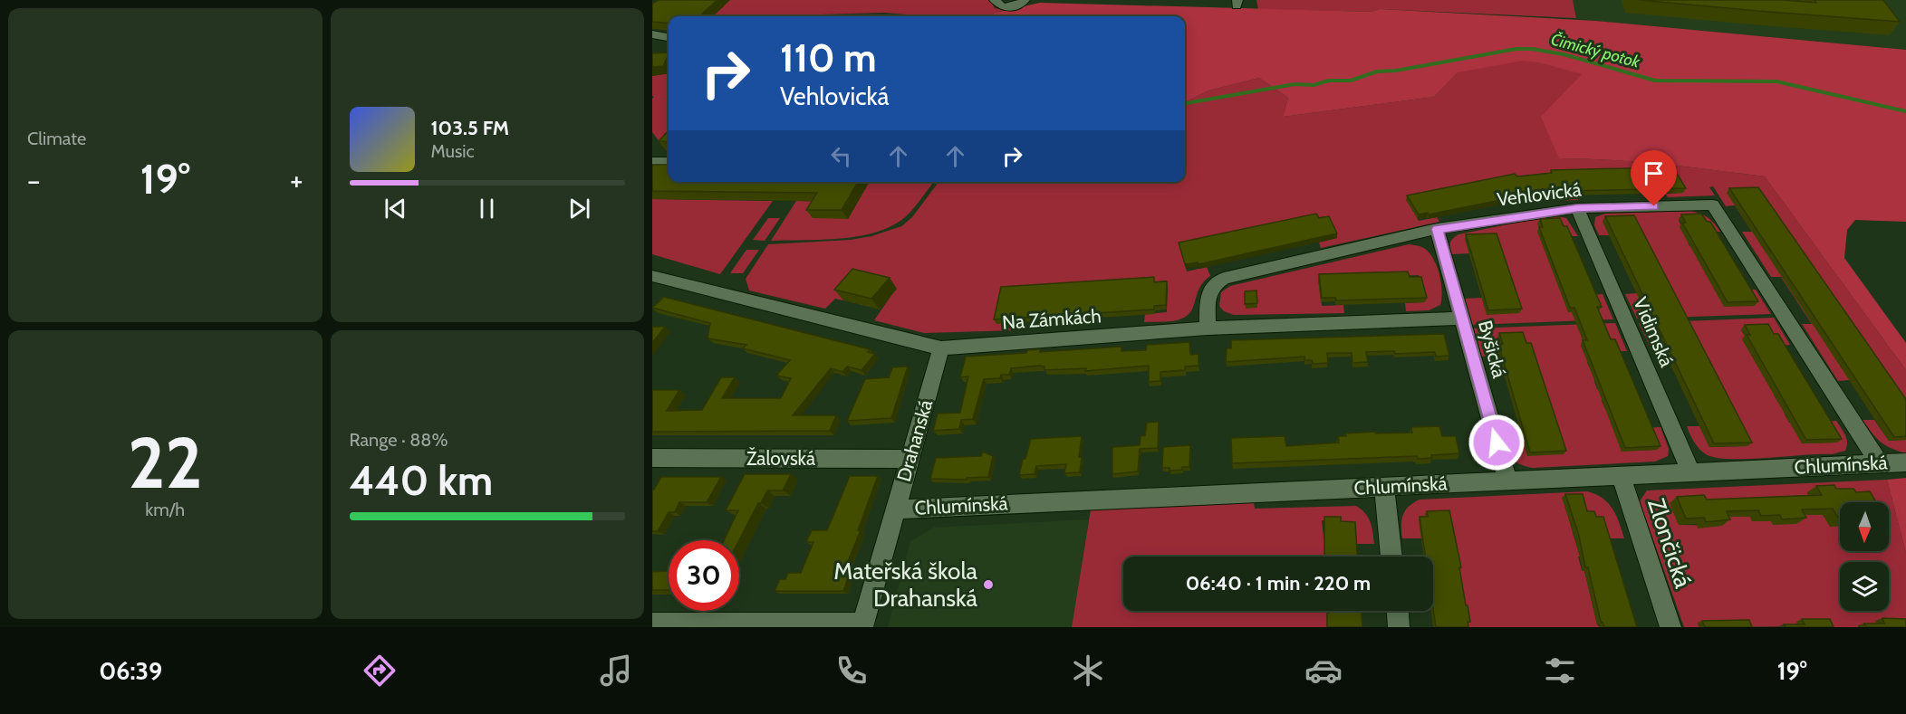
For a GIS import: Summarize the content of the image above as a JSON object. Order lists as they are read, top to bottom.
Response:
{
  "streets": {
    "street": [
      "Vehlovická",
      "Na Zámkách",
      "Vidimská",
      "Byšická",
      "Drahanská",
      "Žalovská",
      "Chlumínská",
      "Zlončická"
    ]
  },
  "crossings": [
    ["Vehlovická", "Na Zámkách"],
    ["Vehlovická", "Vidimská"],
    ["Vehlovická", "Byšická"],
    ["Vehlovická", "Chlumínská"],
    ["Na Zámkách", "Byšická"],
    ["Na Zámkách", "Drahanská"],
    ["Vidimská", "Chlumínská"],
    ["Byšická", "Chlumínská"],
    ["Drahanská", "Žalovská"],
    ["Drahanská", "Chlumínská"],
    ["Chlumínská", "Zlončická"]
  ],
  "water": ["Čimický potok"],
  "places": ["Mateřská škola Drahanská"],
  "north": "bottom",
  "page": {
    "tile": [
      "Climate",
      ["22", "km/h"],
      ["Range · 88%", "440 km"]
    ],
    "turn": ["110 m", "Vehlovická"],
    "song": ["103.5 FM", "Music"],
    "heat": ["−", "19°", "+"],
    "limit": "30",
    "trip": "06:40 · 1 min · 220 m",
    "tabs": ["06:39", "19°"]
  }
}
